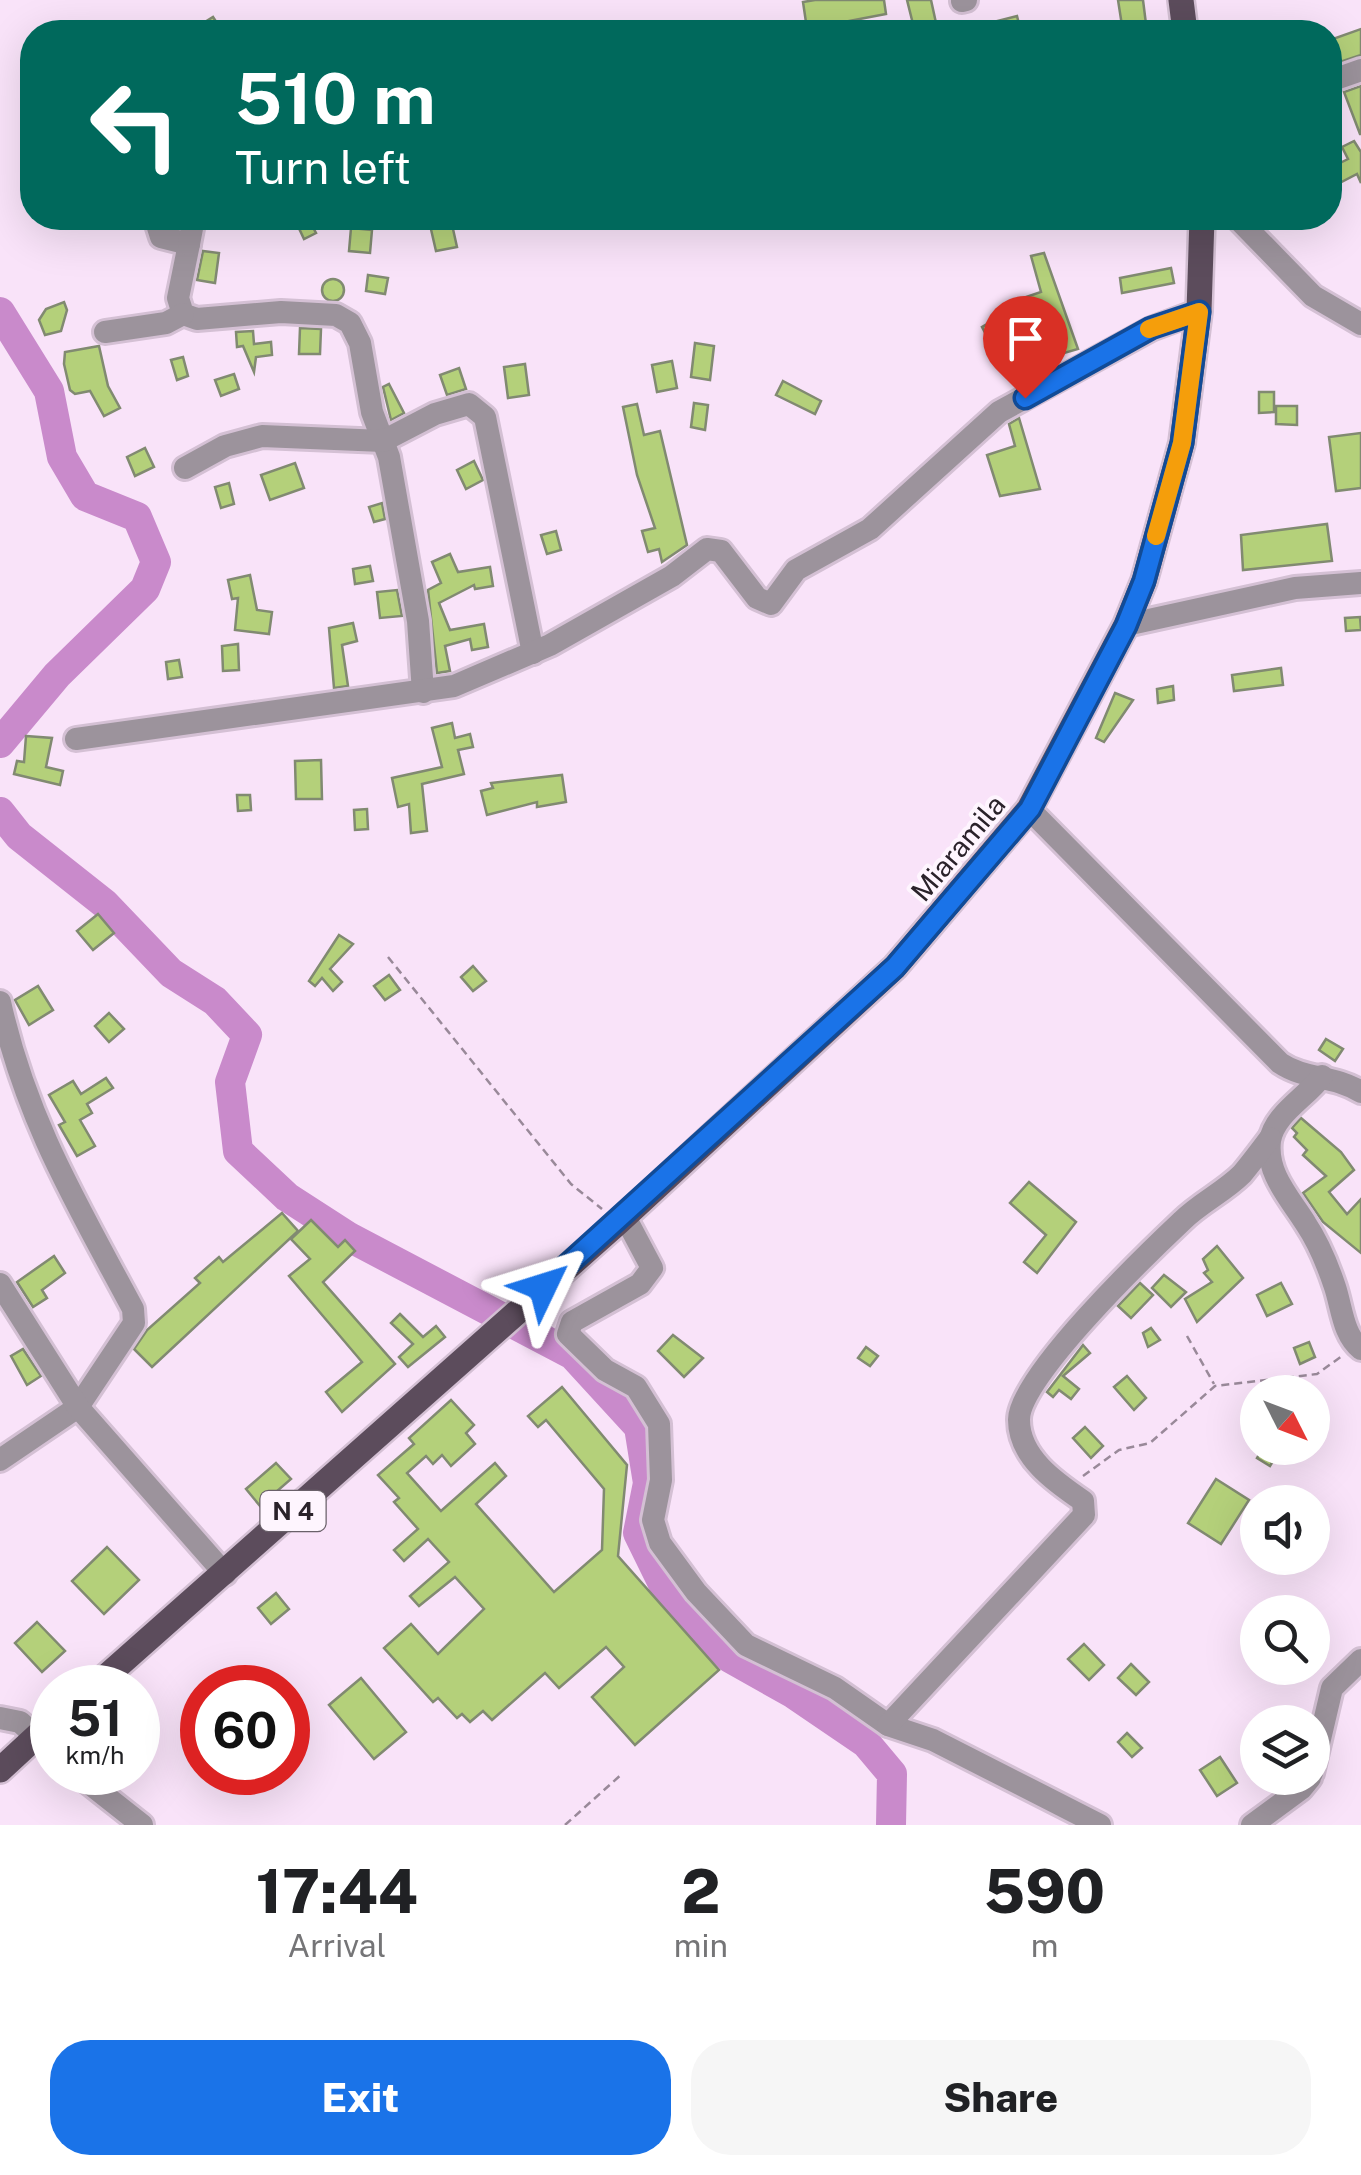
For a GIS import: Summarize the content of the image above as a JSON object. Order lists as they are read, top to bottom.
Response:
{
  "streets": {
    "main road": ["Miaramila", "N 4"]
  },
  "crossings": [
    ["Miaramila", "N 4"]
  ],
  "north": "bottom right",
  "page": {
    "turn": ["510 m", "Turn left"],
    "speed": "51 km/h",
    "limit": "60",
    "eta": [
      "17:44",
      "Arrival",
      "2",
      "min",
      "590",
      "m"
    ],
    "buttons": ["Exit", "Share"]
  }
}
